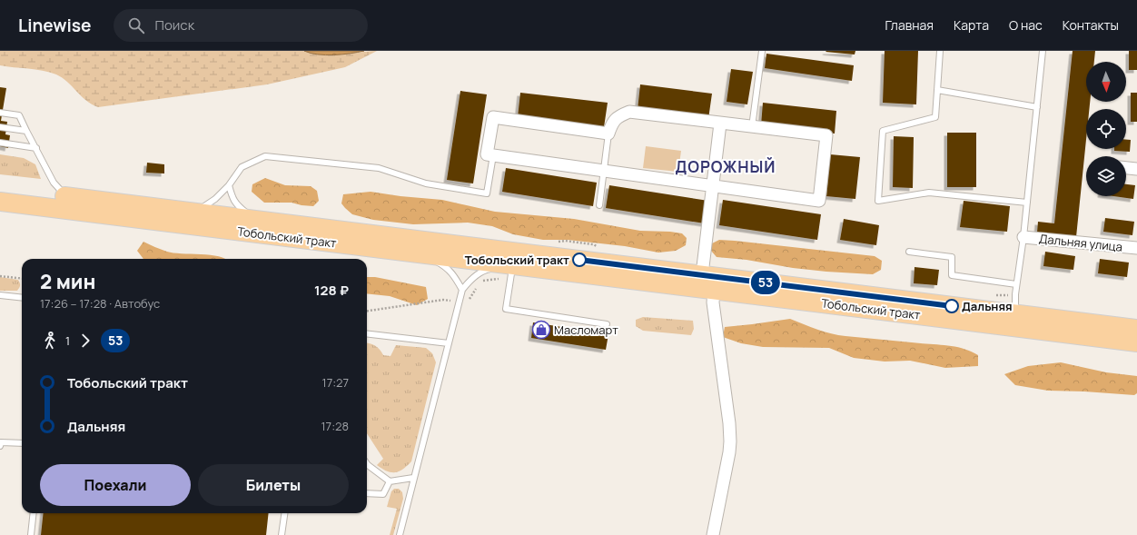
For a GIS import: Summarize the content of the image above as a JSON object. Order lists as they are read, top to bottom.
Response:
{
  "streets": {
    "main road": ["Тобольский тракт"],
    "street": ["Дальняя улица"]
  },
  "districts": ["ДОРОЖНЫЙ"],
  "places": {
    "other": ["Тобольский тракт", "Дальняя"],
    "shop": ["Масломарт"]
  },
  "lines": ["bus line 53"],
  "north": "bottom",
  "page": {
    "header": "Linewise",
    "search": "Поиск",
    "nav": [
      "Главная",
      "Карта",
      "О нас",
      "Контакты"
    ],
    "on_map": "53",
    "heading": ["2 мин", "17:26 – 17:28 · Автобус", "128 ₽"],
    "legs": ["1", "53"],
    "list": [
      {
        "name": "Тобольский тракт",
        "value": "17:27"
      },
      {
        "name": "Дальняя",
        "value": "17:28"
      }
    ],
    "buttons": ["Поехали", "Билеты"]
  }
}
